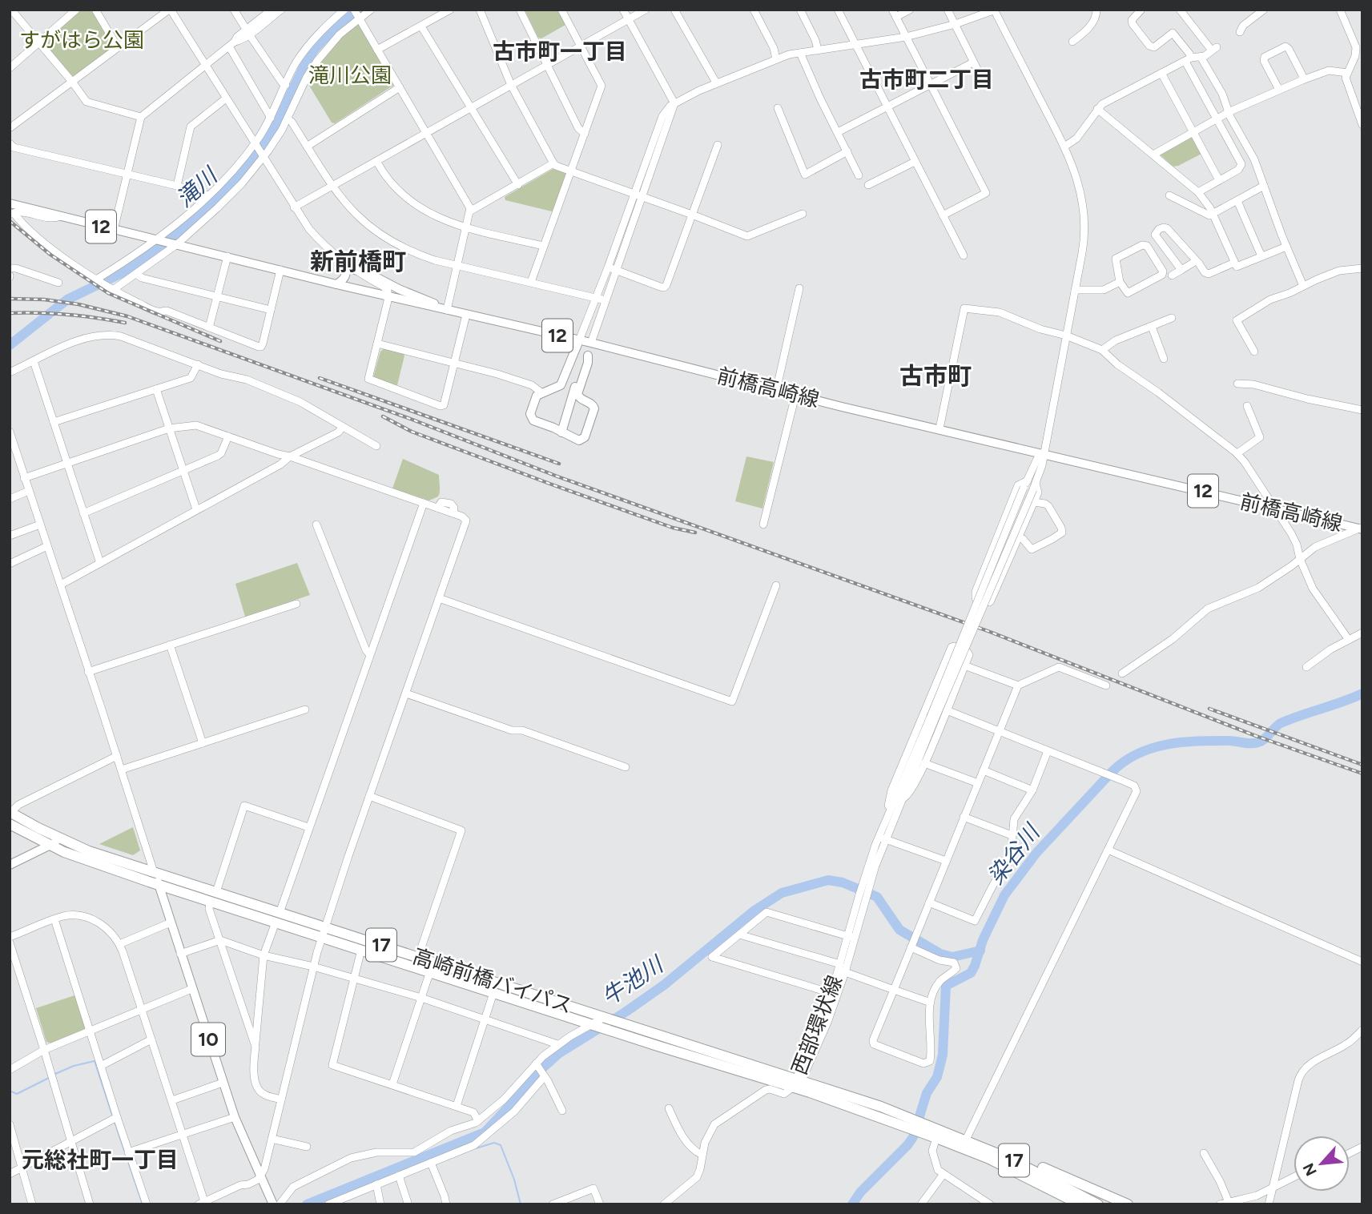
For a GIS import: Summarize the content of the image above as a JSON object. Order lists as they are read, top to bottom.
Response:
{
  "streets": {
    "highway": ["17", "高崎前橋バイパス"],
    "main road": ["12", "前橋高崎線", "10"],
    "street": ["西部環状線"]
  },
  "crossings": [
    ["12", "前橋高崎線"],
    ["高崎前橋バイパス", "西部環状線"],
    ["高崎前橋バイパス", "10"]
  ],
  "districts": [
    "古市町一丁目",
    "古市町二丁目",
    "新前橋町",
    "古市町",
    "元総社町一丁目"
  ],
  "water": ["滝川", "染谷川", "牛池川"],
  "parks": ["すがはら公園", "滝川公園"],
  "north": "bottom left"
}
